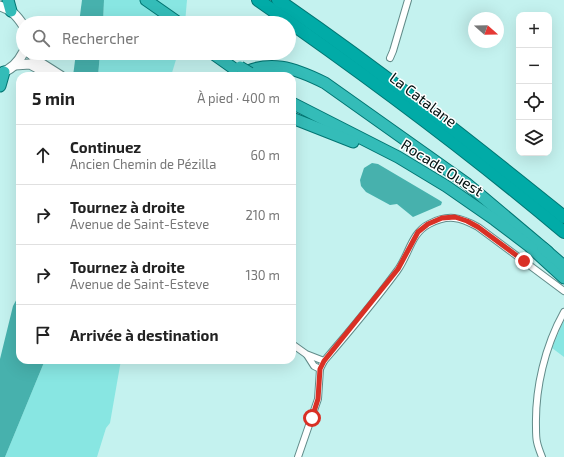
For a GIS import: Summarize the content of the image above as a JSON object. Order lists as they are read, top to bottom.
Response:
{
  "streets": {
    "highway": ["La Catalane", "Rocade Ouest"]
  },
  "north": "right",
  "page": {
    "map_buttons": ["+", "−"],
    "search": "Rechercher",
    "heading": ["5 min", "À pied · 400 m"],
    "list": [
      ["Continuez", "Ancien Chemin de Pézilla", "60 m"],
      ["Tournez à droite", "Avenue de Saint-Esteve", "210 m"],
      ["Tournez à droite", "Avenue de Saint-Esteve", "130 m"],
      "Arrivée à destination"
    ]
  }
}
